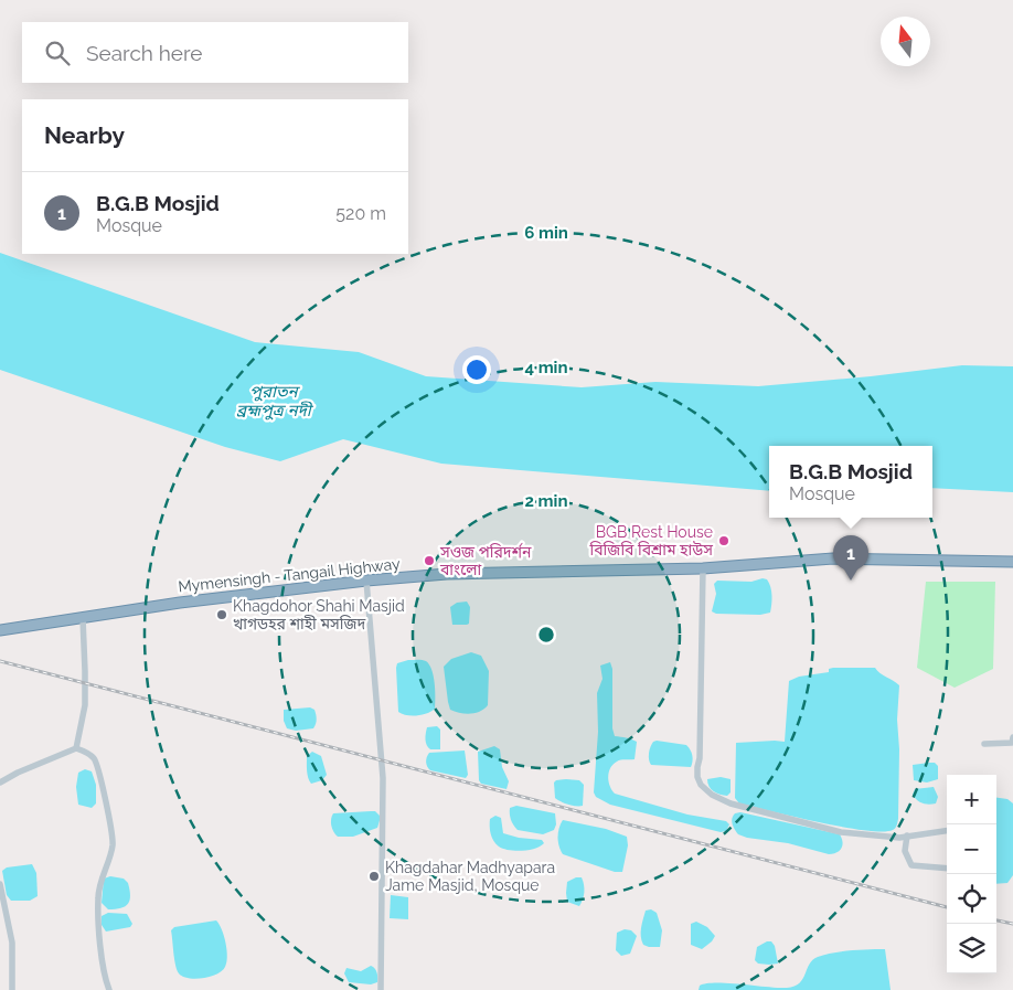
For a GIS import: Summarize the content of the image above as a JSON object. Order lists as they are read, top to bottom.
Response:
{
  "streets": {
    "highway": ["Mymensingh - Tangail Highway"]
  },
  "water": ["পুরাতন ব্রহ্মপুত্র নদী"],
  "places": [
    "BGB Rest House বিজিবি বিশ্রাম হাউস",
    "সওজ পরিদর্শন বাংলো",
    "Khagdohor Shahi Masjid খাগডহর শাহী মসজিদ",
    "Khagdahar Madhyapara Jame Masjid, Mosque"
  ],
  "north": "top",
  "page": {
    "search": "Search here",
    "heading": "Nearby",
    "list": [
      {
        "mark": "1",
        "name": "B.G.B Mosjid",
        "note": "Mosque",
        "value": "520 m"
      }
    ],
    "popup": ["B.G.B Mosjid", "Mosque"],
    "pins": "1",
    "map_buttons": ["+", "−"]
  },
  "rings": ["6 min", "4 min", "2 min"]
}
